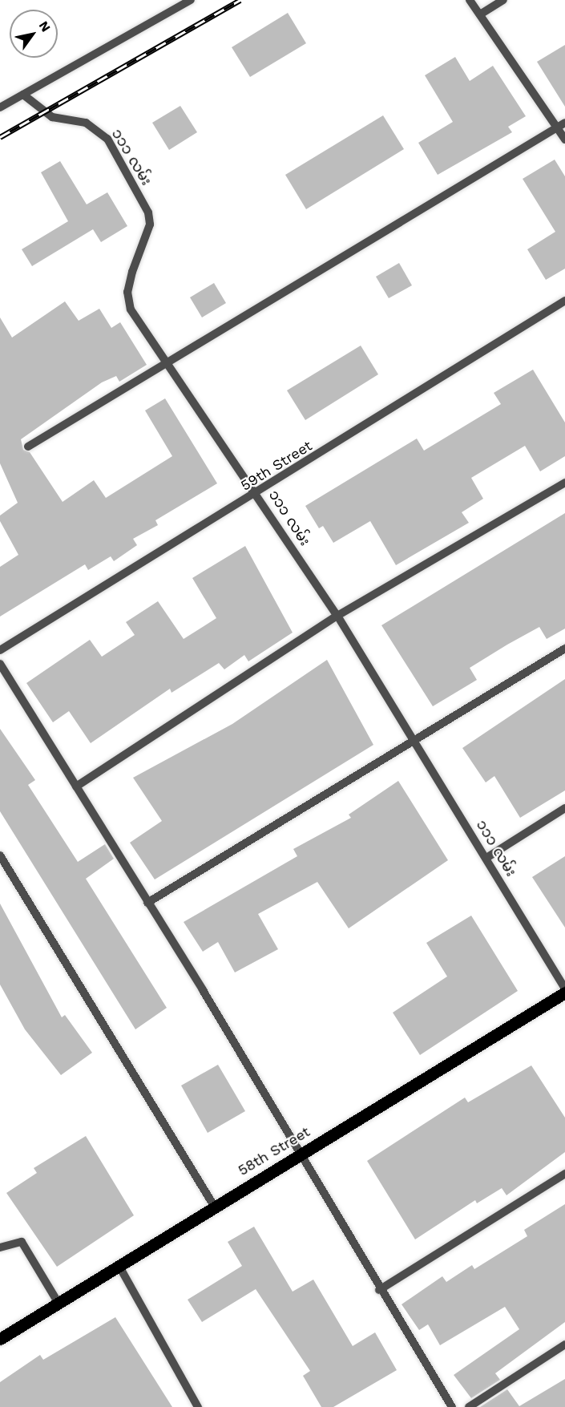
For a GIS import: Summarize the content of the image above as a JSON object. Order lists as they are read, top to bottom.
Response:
{
  "streets": {
    "main road": ["58th Street"],
    "street": ["၁၁၁ လမ်း", "59th Street"]
  },
  "crossings": [
    ["၁၁၁ လမ်း", "59th Street"]
  ],
  "north": "top right"
}
